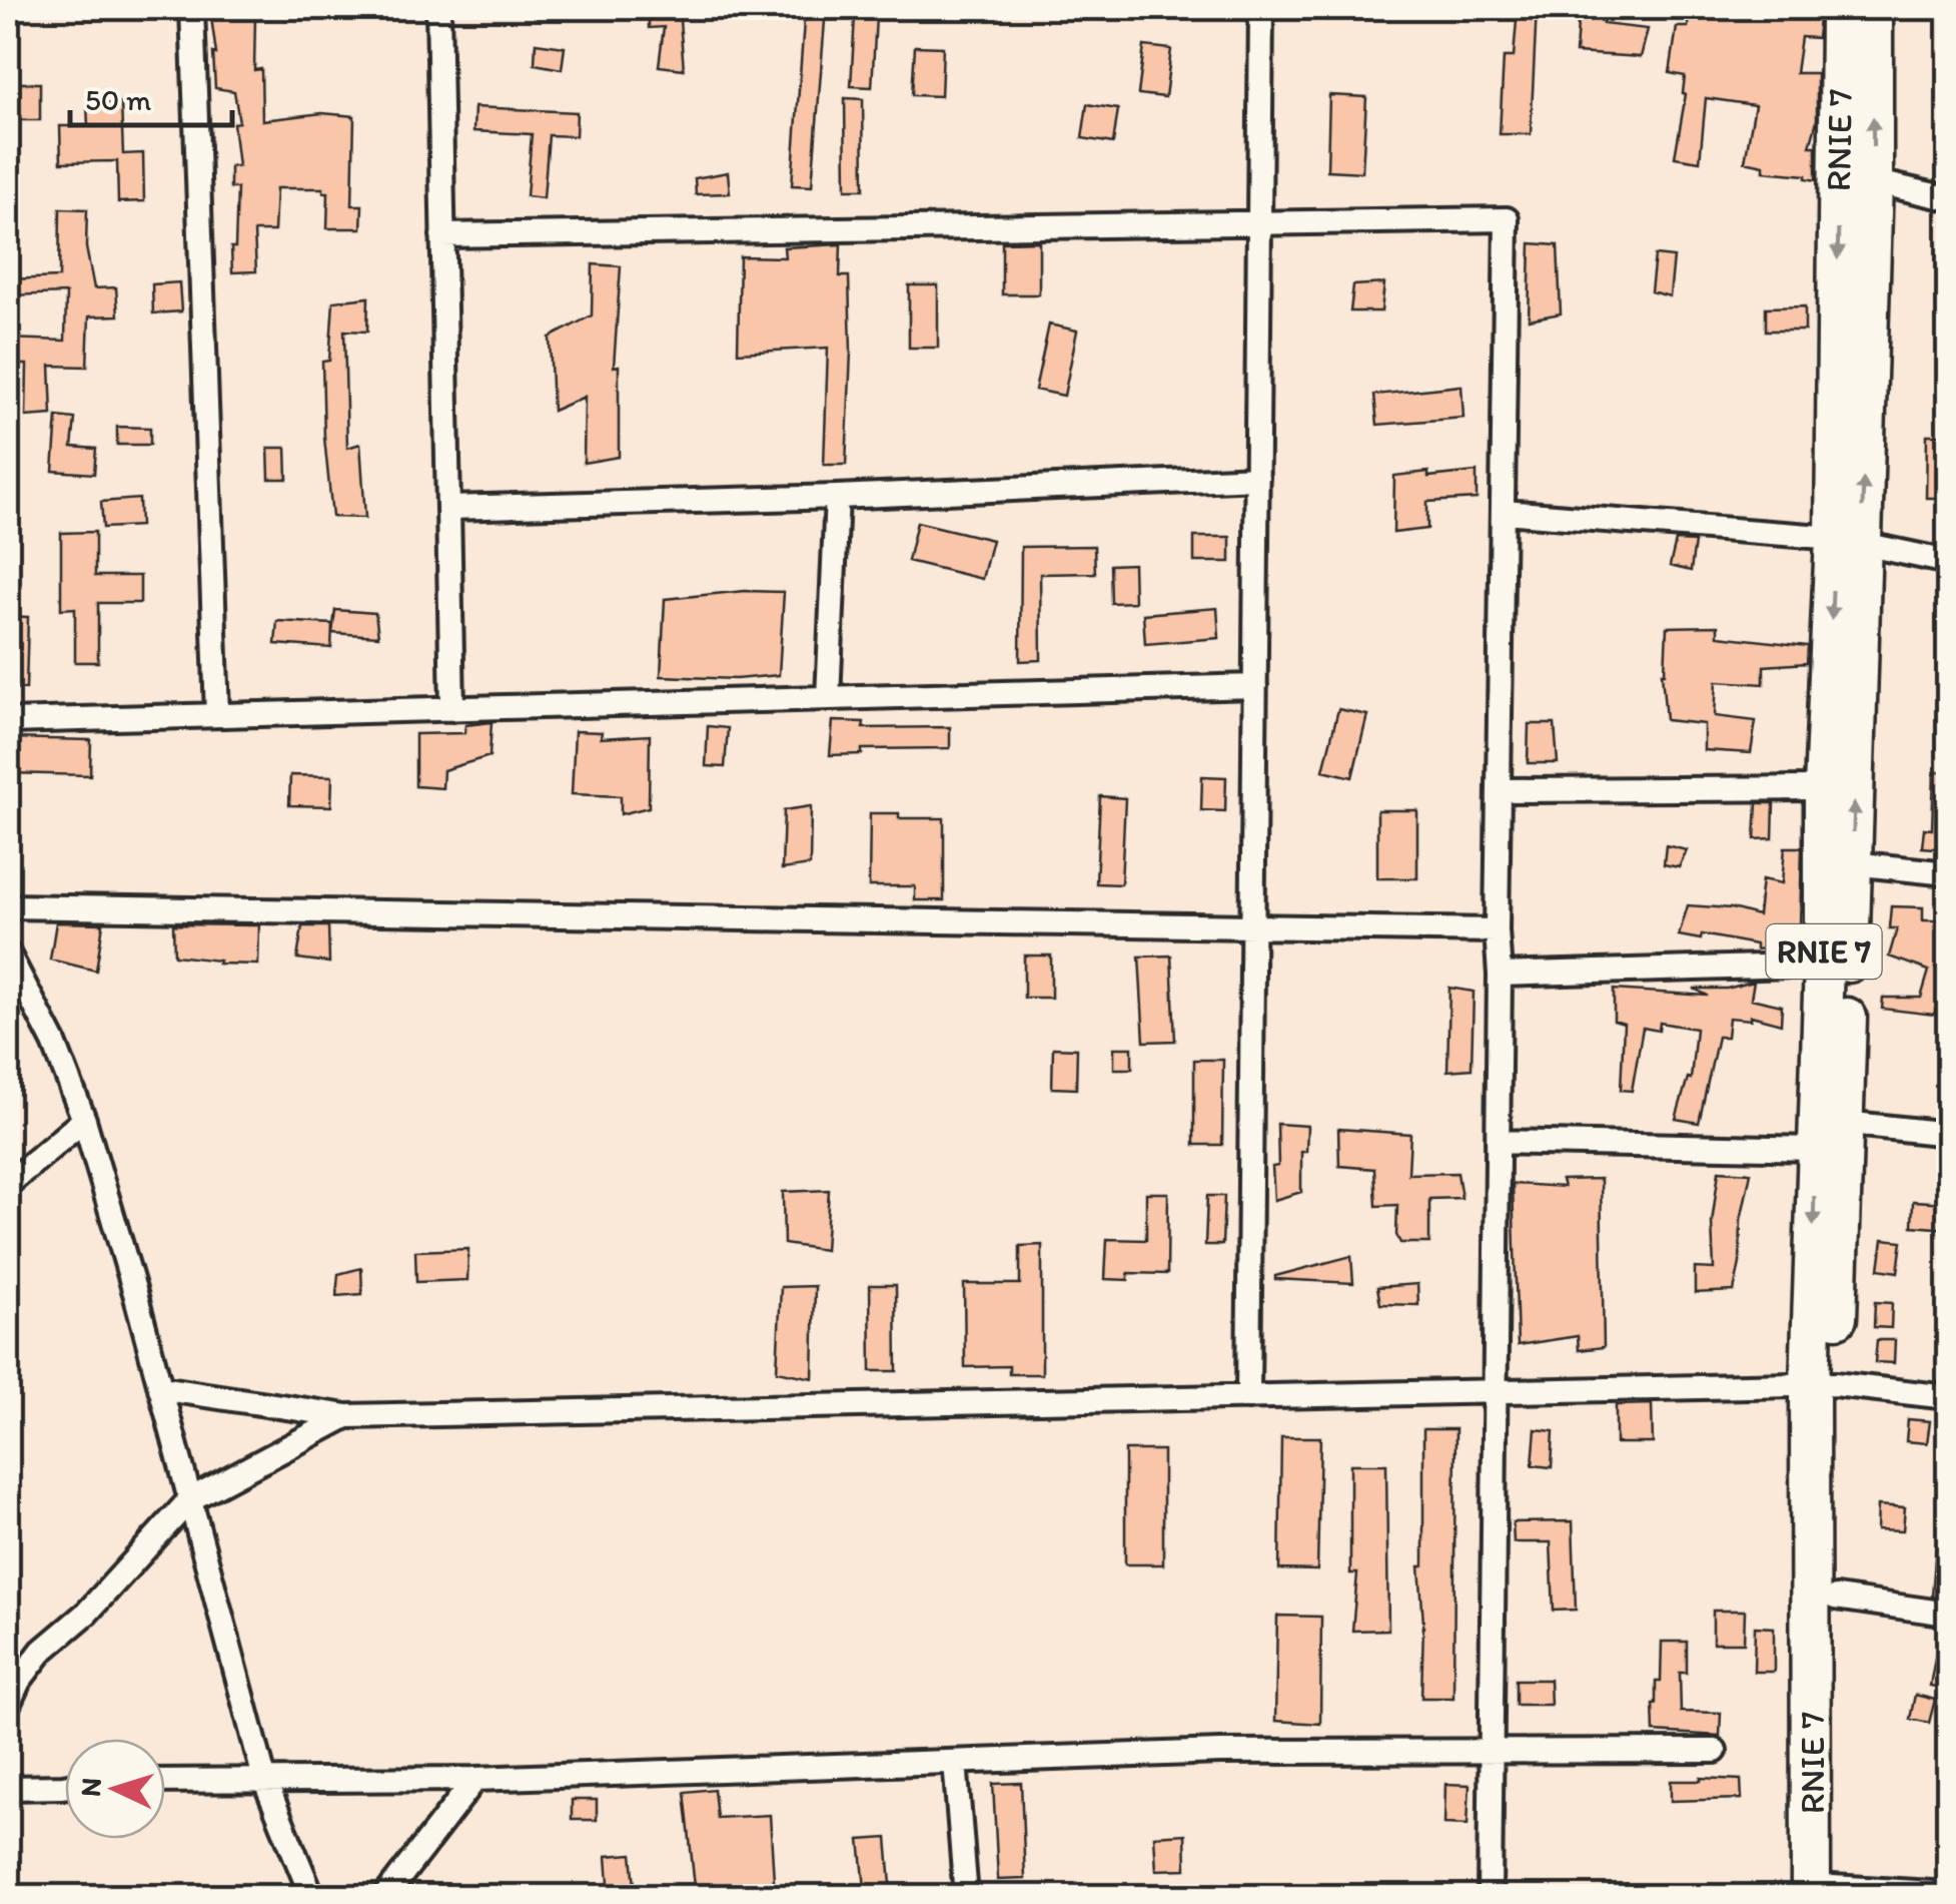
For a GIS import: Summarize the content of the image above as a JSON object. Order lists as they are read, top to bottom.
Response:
{
  "streets": {
    "main road": ["RNIE 7"]
  },
  "scale_bar": "50 m",
  "north": "left"
}
